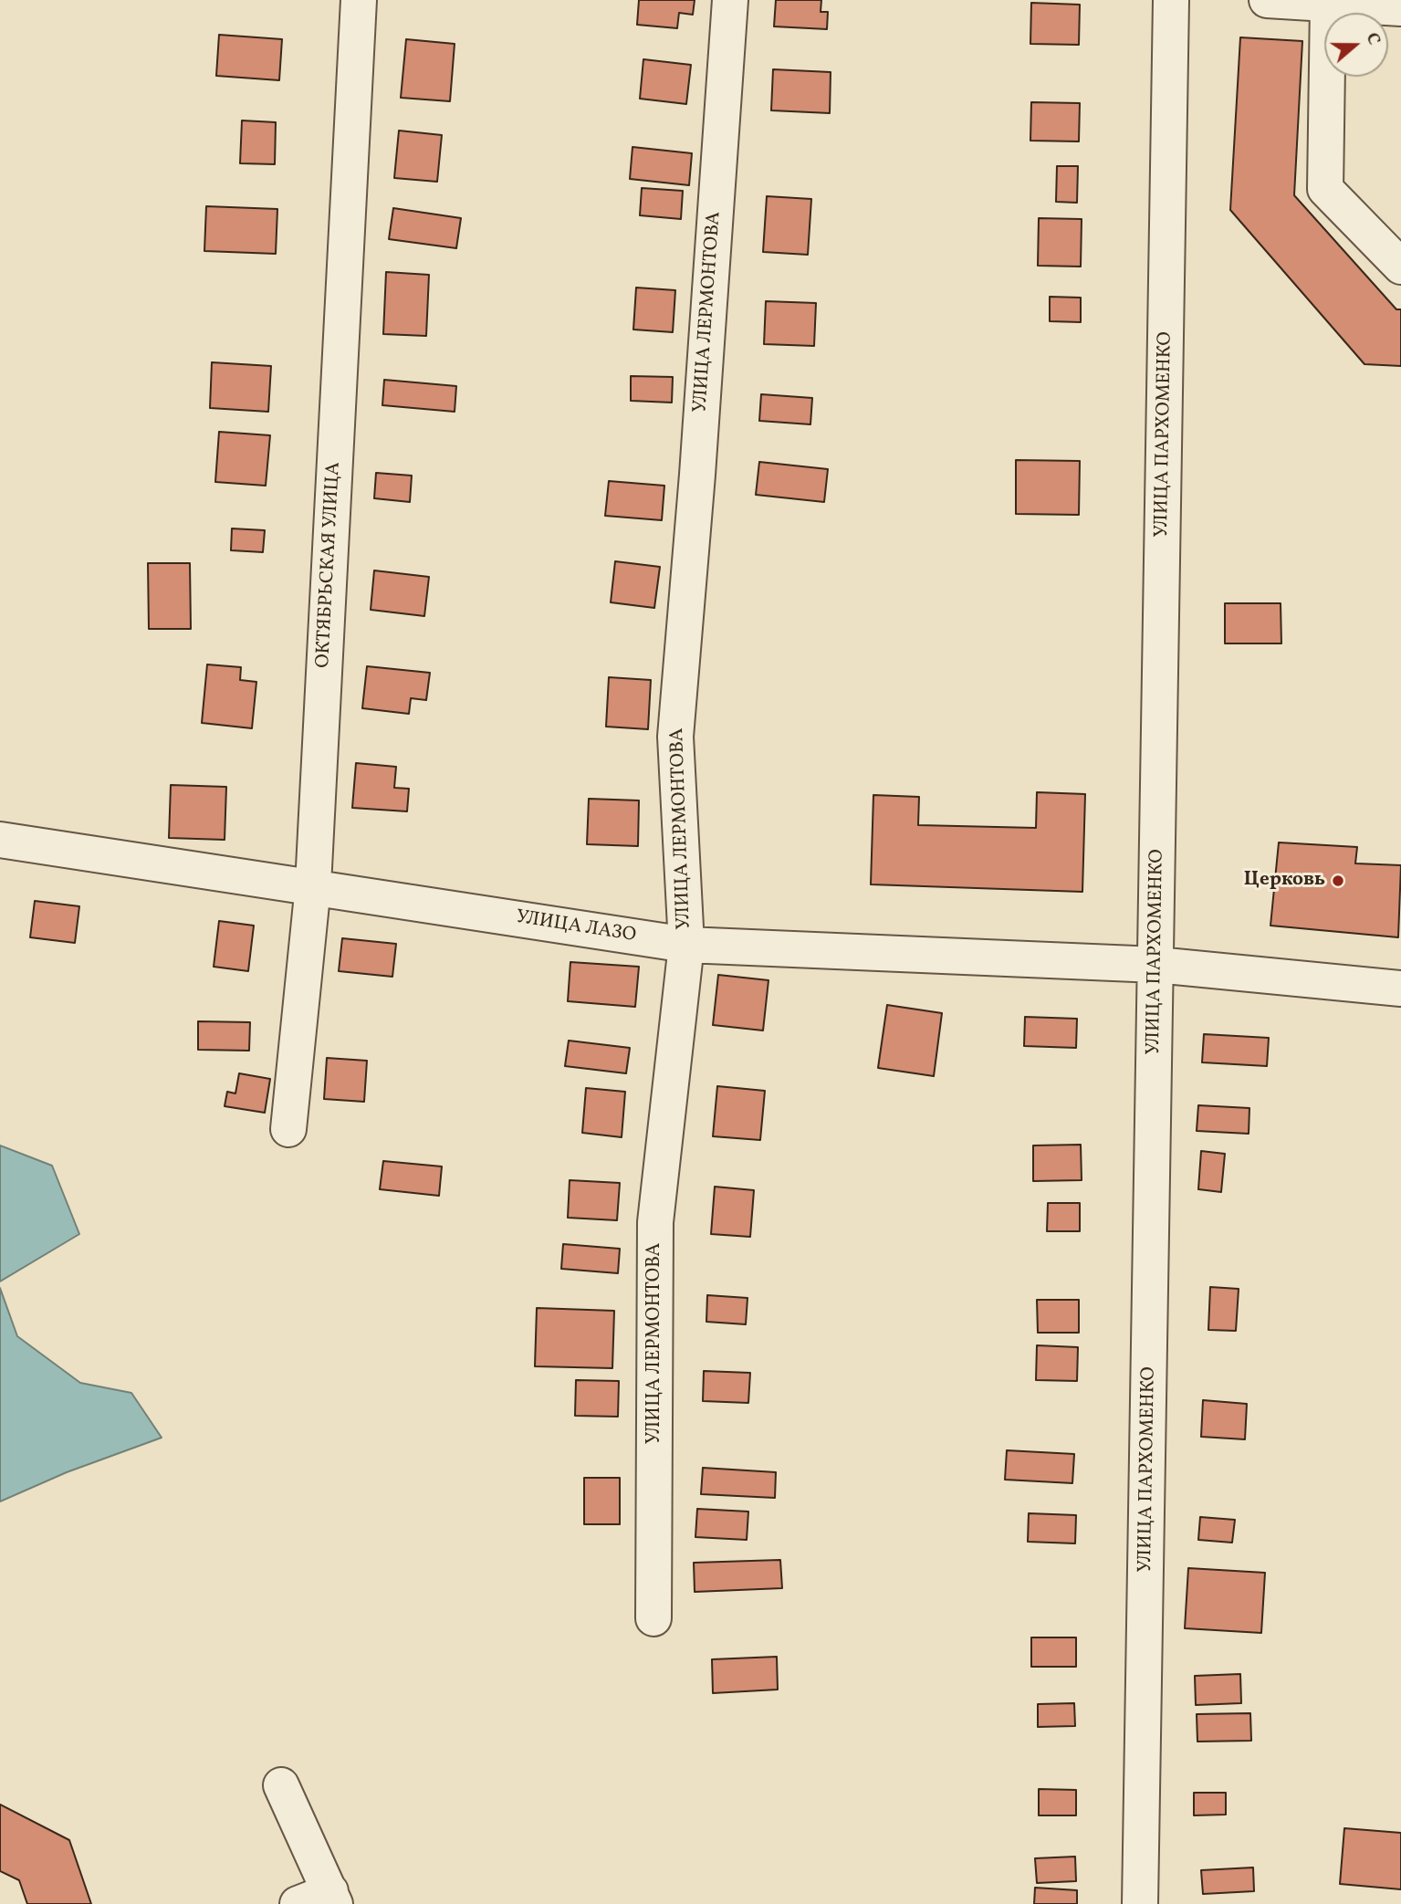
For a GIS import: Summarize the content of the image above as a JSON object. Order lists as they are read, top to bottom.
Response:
{
  "streets": {
    "street": [
      "УЛИЦА ЛЕРМОНТОВА",
      "УЛИЦА ПАРХОМЕНКО",
      "ОКТЯБРЬСКАЯ УЛИЦА",
      "УЛИЦА ЛАЗО"
    ]
  },
  "crossings": [
    ["УЛИЦА ЛЕРМОНТОВА", "УЛИЦА ЛАЗО"],
    ["УЛИЦА ПАРХОМЕНКО", "УЛИЦА ЛАЗО"],
    ["ОКТЯБРЬСКАЯ УЛИЦА", "УЛИЦА ЛАЗО"]
  ],
  "places": ["Церковь"],
  "north": "right"
}
